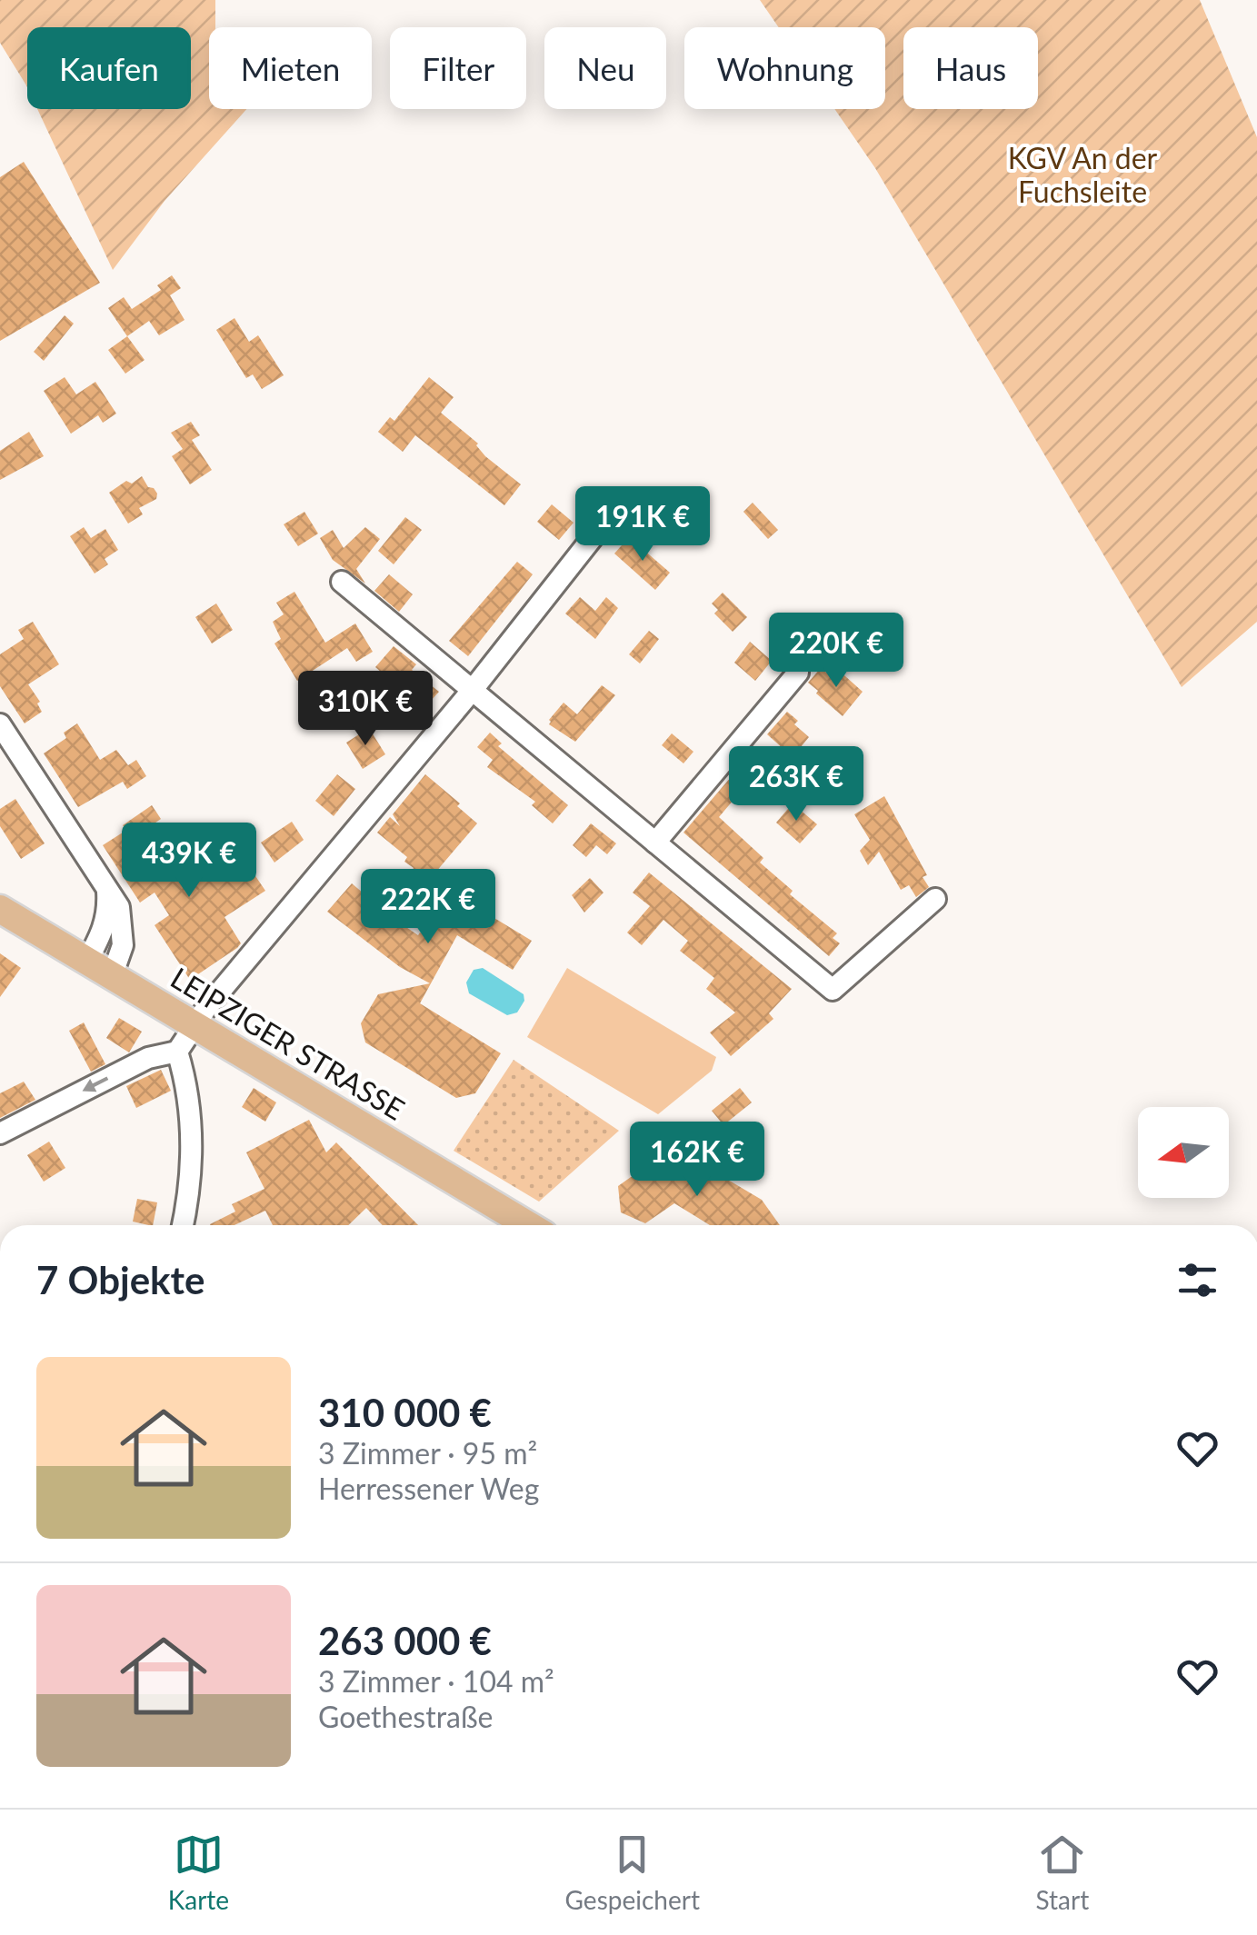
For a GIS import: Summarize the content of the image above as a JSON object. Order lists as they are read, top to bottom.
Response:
{
  "streets": {
    "main road": ["LEIPZIGER STRASSE"]
  },
  "parks": ["KGV An der Fuchsleite"],
  "north": "left",
  "page": {
    "chip": [
      "Kaufen",
      "Mieten",
      "Filter",
      "Neu",
      "Wohnung",
      "Haus"
    ],
    "price": [
      "191K €",
      "220K €",
      "310K €",
      "263K €",
      "439K €",
      "222K €",
      "162K €"
    ],
    "heading": "7 Objekte",
    "list": [
      {
        "name": "310 000 €",
        "note": "3 Zimmer · 95 m² · Herressener Weg"
      },
      {
        "name": "263 000 €",
        "note": "3 Zimmer · 104 m² · Goethestraße"
      }
    ],
    "tabs": ["Karte", "Gespeichert", "Start"]
  }
}
